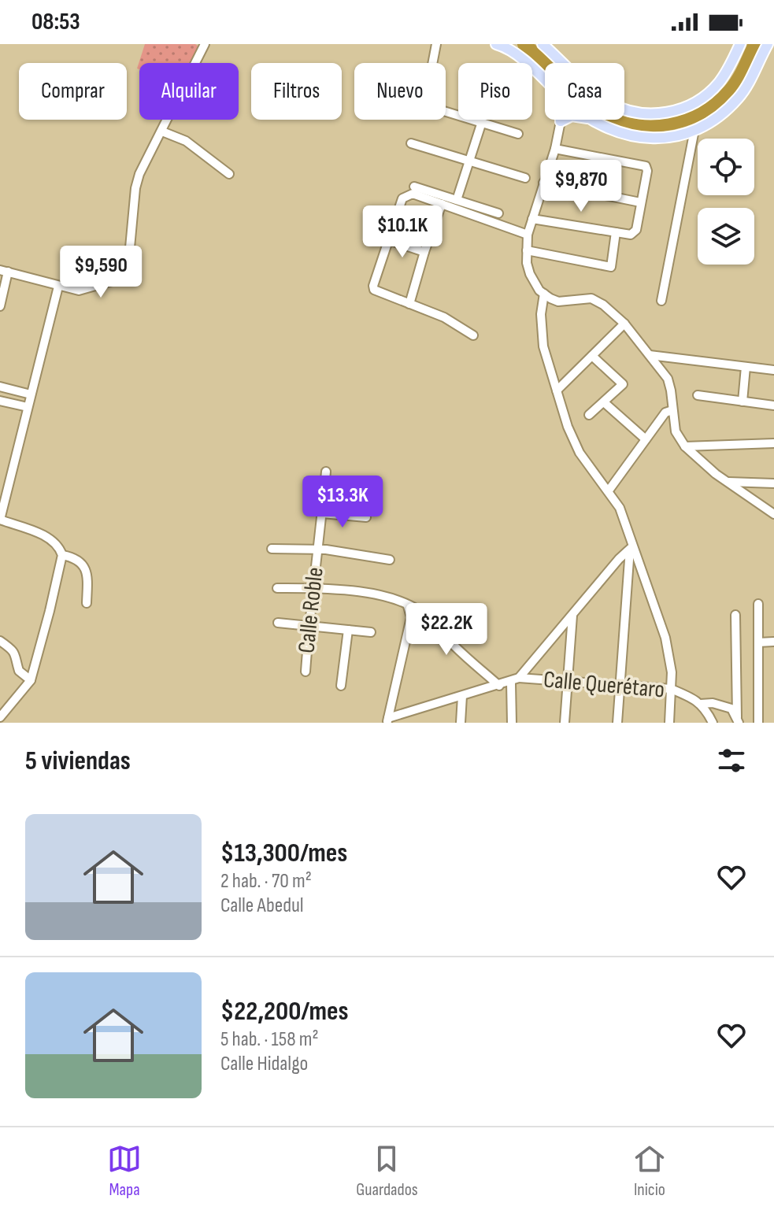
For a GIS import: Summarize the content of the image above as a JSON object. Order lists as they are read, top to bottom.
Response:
{
  "streets": {
    "street": ["Calle Roble", "Calle Querétaro"]
  },
  "page": {
    "status": "08:53",
    "chip": [
      "Comprar",
      "Alquilar",
      "Filtros",
      "Nuevo",
      "Piso",
      "Casa"
    ],
    "price": [
      "$9,870",
      "$10.1K",
      "$9,590",
      "$13.3K",
      "$22.2K"
    ],
    "heading": "5 viviendas",
    "list": [
      {
        "name": "$13,300/mes",
        "note": "2 hab. · 70 m² · Calle Abedul"
      },
      {
        "name": "$22,200/mes",
        "note": "5 hab. · 158 m² · Calle Hidalgo"
      }
    ],
    "tabs": ["Mapa", "Guardados", "Inicio"]
  }
}
